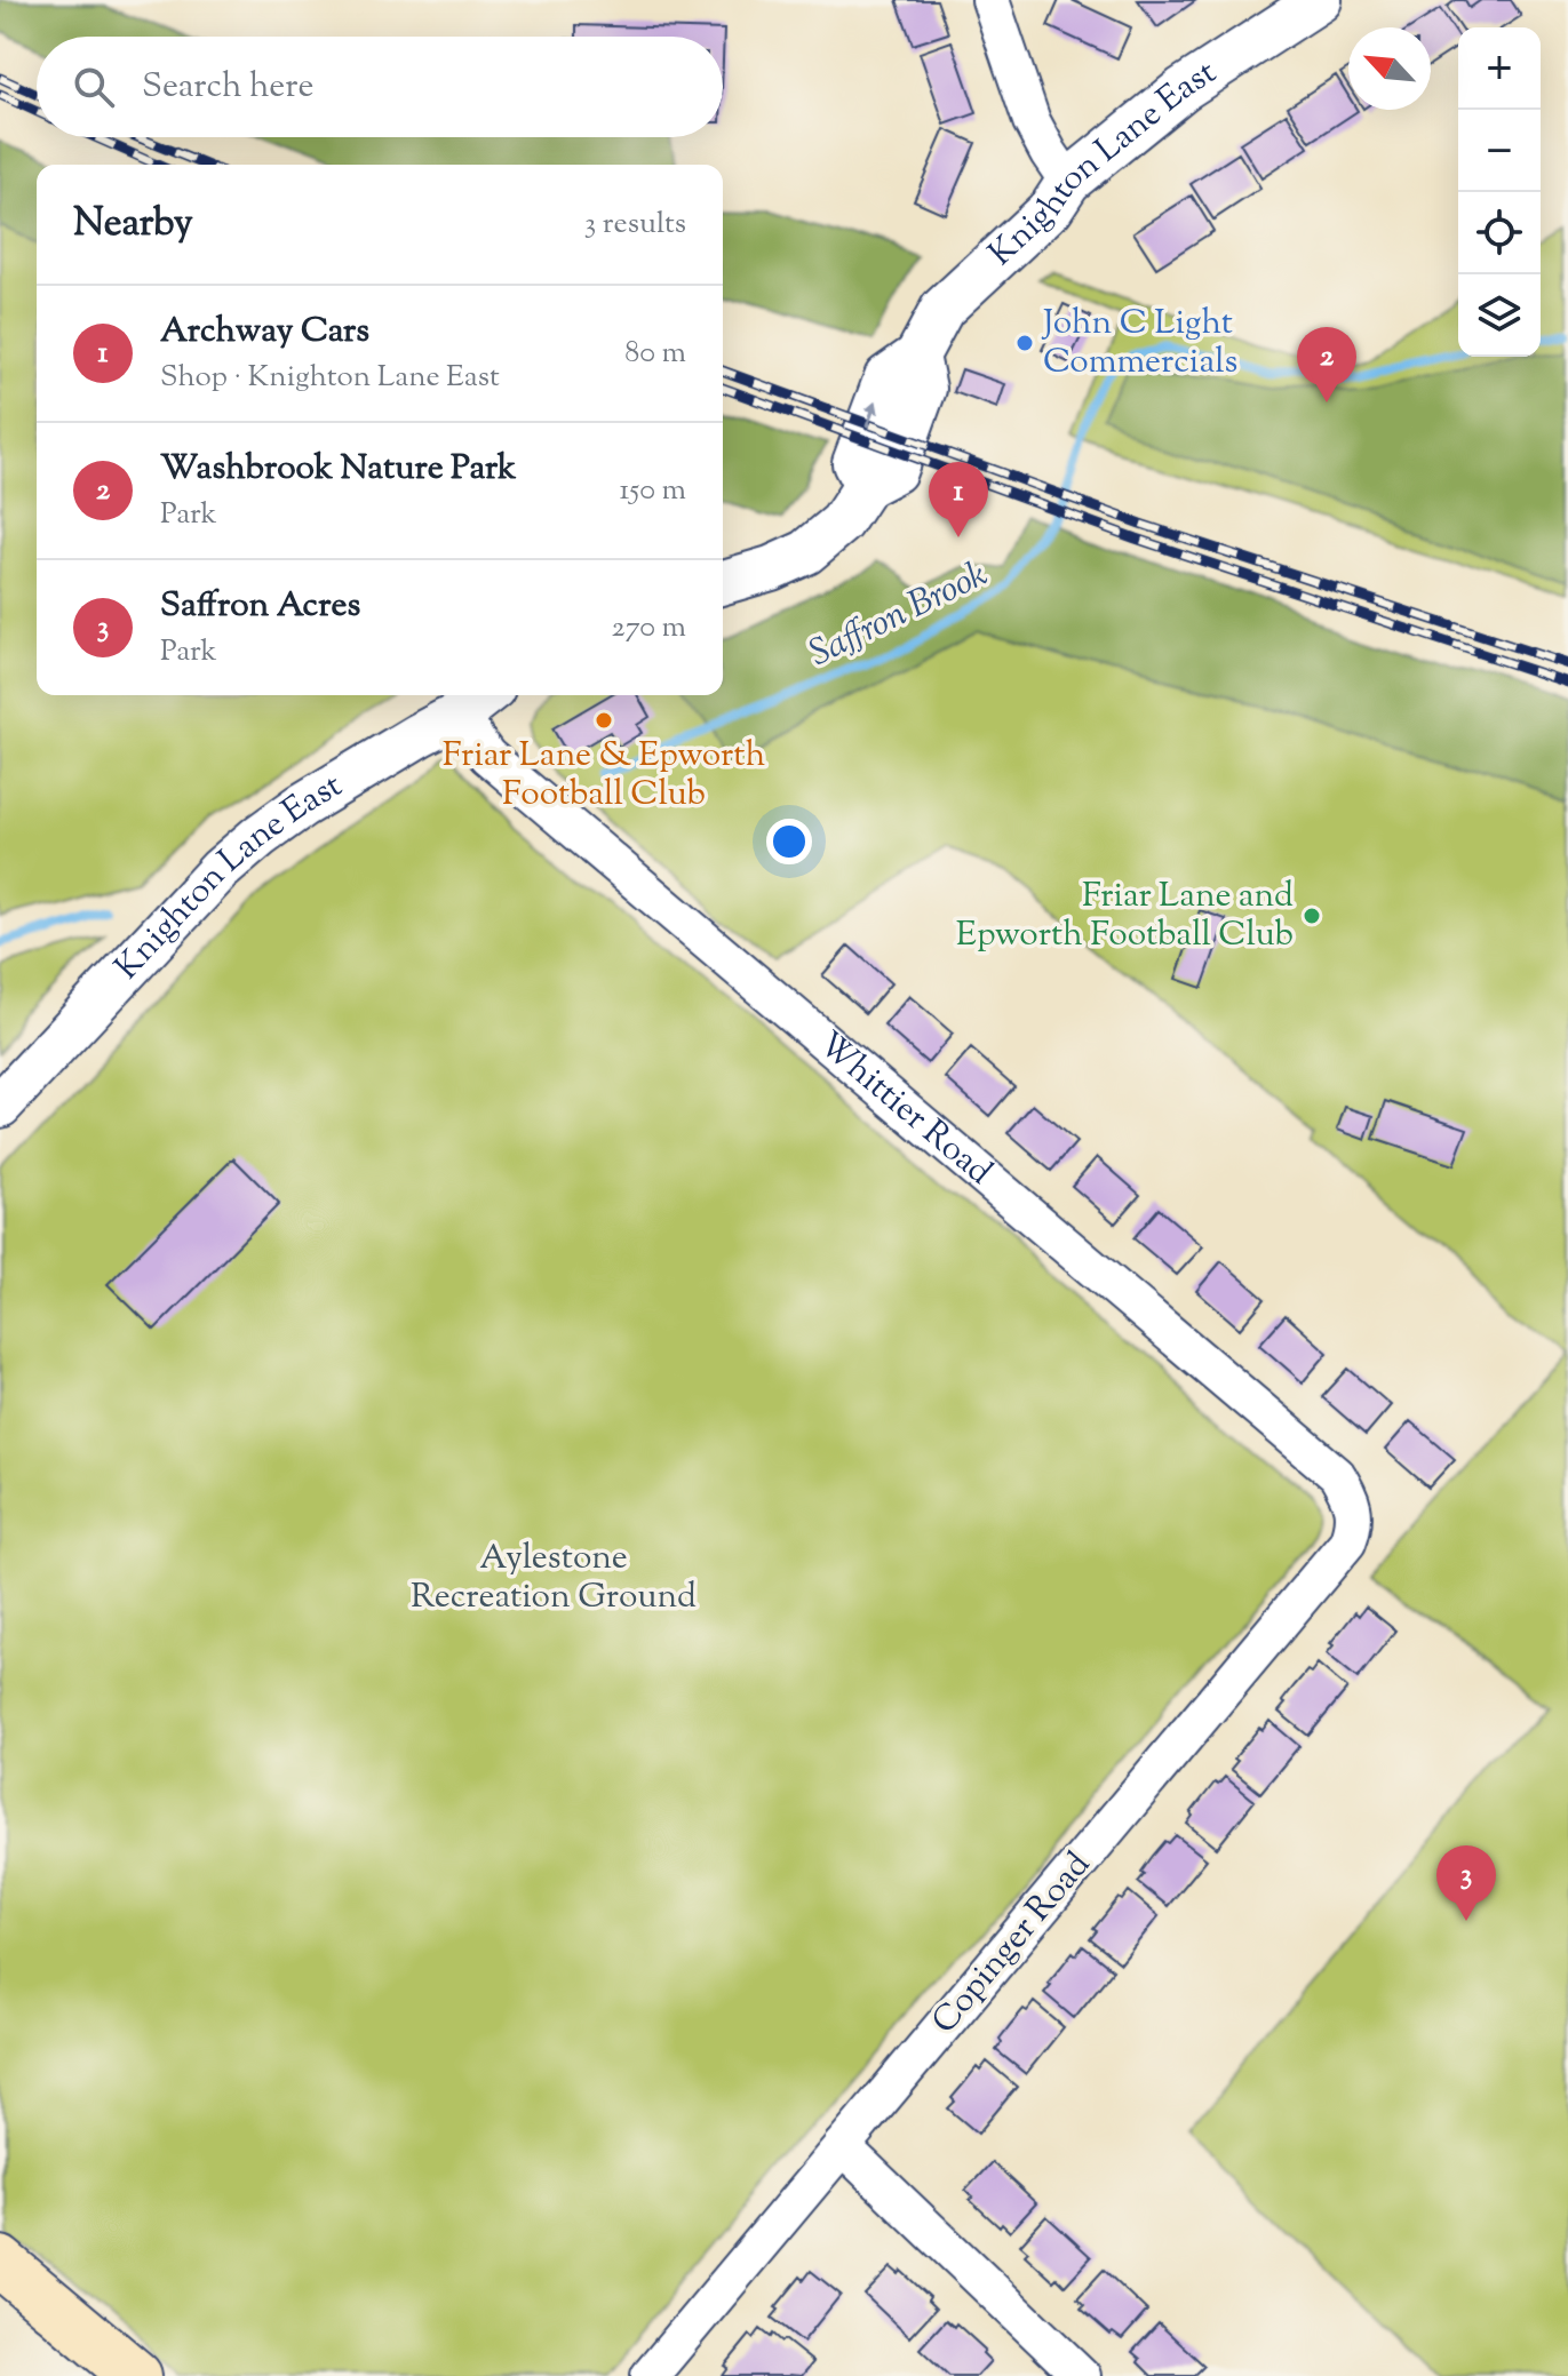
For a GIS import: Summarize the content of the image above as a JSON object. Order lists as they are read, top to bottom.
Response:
{
  "streets": {
    "street": ["Knighton Lane East", "Whittier Road", "Copinger Road"]
  },
  "crossings": [
    ["Knighton Lane East", "Whittier Road"],
    ["Whittier Road", "Copinger Road"]
  ],
  "water": ["Saffron Brook"],
  "parks": ["Aylestone Recreation Ground"],
  "places": ["John C Light Commercials", "Friar Lane & Epworth Football Club", "Friar Lane and Epworth Football Club"],
  "north": "top left",
  "page": {
    "map_buttons": ["+", "−"],
    "search": "Search here",
    "heading": ["Nearby", "3 results"],
    "list": [
      {
        "mark": "1",
        "name": "Archway Cars",
        "note": "Shop · Knighton Lane East",
        "value": "80 m"
      },
      {
        "mark": "2",
        "name": "Washbrook Nature Park",
        "note": "Park",
        "value": "150 m"
      },
      {
        "mark": "3",
        "name": "Saffron Acres",
        "note": "Park",
        "value": "270 m"
      }
    ],
    "pins": ["2", "1", "3"]
  }
}
